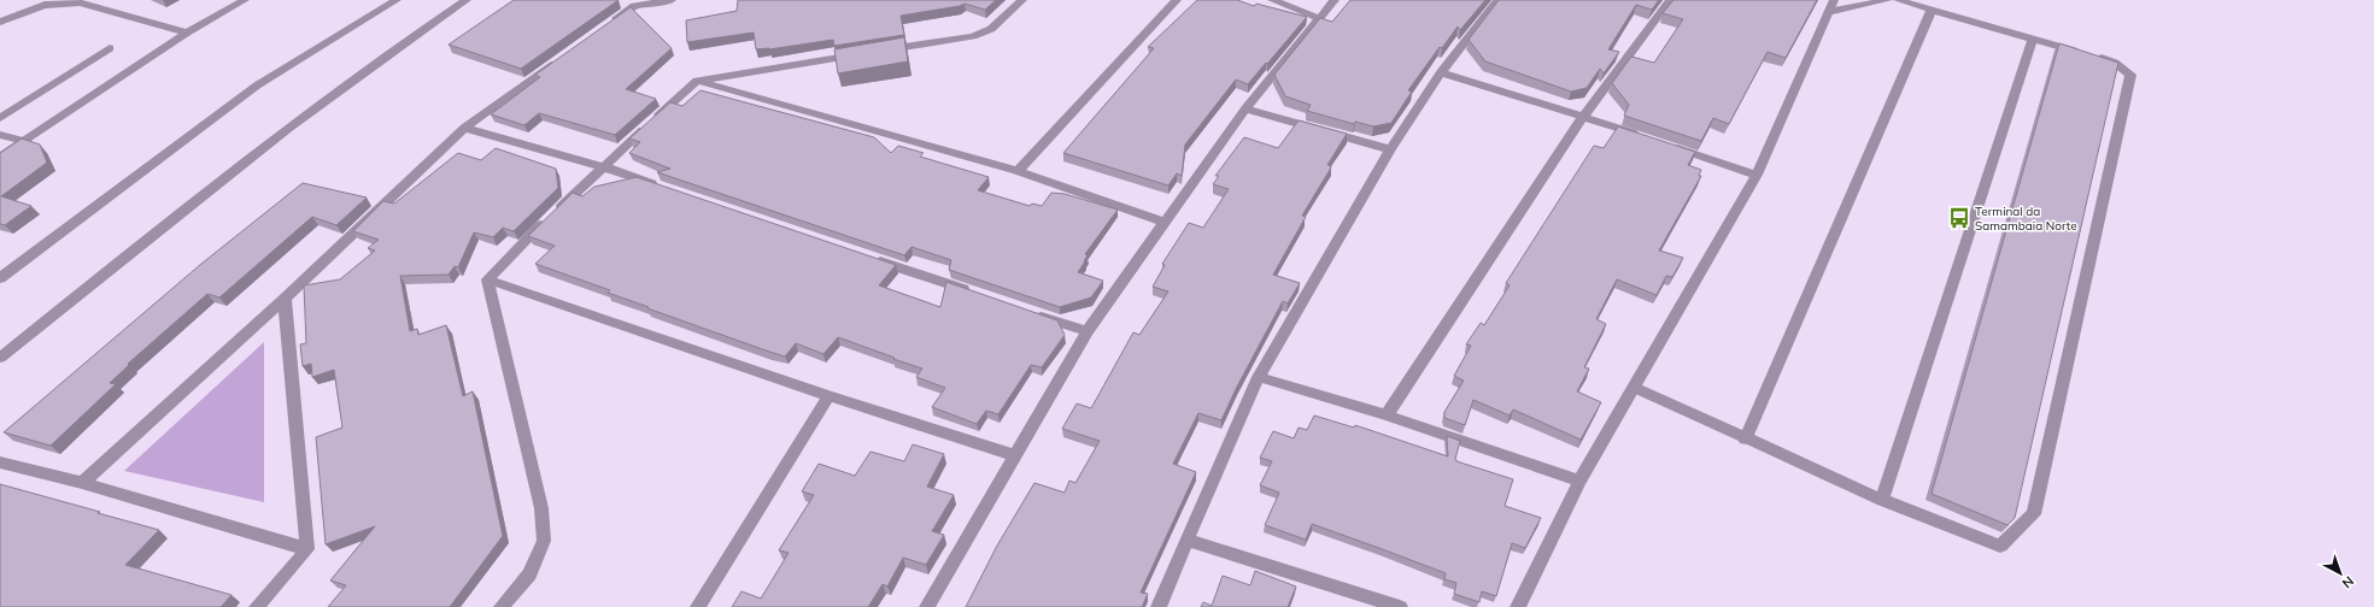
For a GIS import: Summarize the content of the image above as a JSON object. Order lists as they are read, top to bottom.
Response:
{
  "places": {
    "bus stop": ["Terminal da Samambaia Norte"]
  },
  "north": "bottom right"
}
